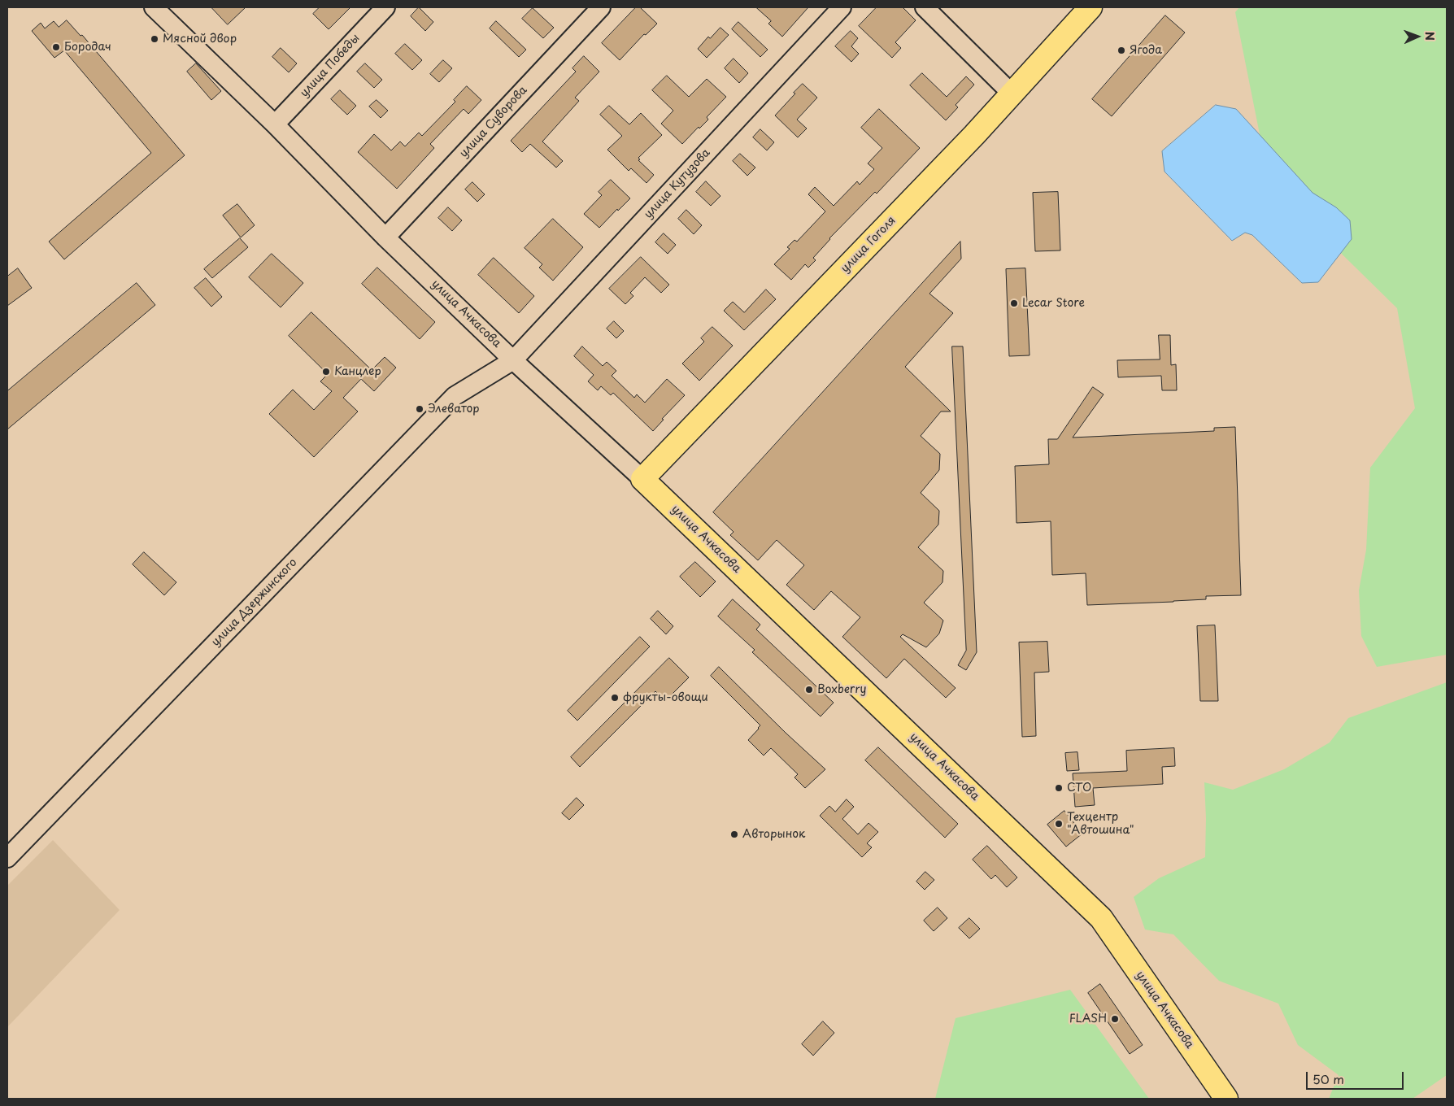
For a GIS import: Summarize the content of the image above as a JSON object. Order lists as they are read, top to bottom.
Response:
{
  "streets": {
    "main road": ["улица Гоголя", "улица Ачкасова"],
    "street": [
      "улица Победы",
      "улица Суворова",
      "улица Кутузова",
      "улица Дзержинского"
    ]
  },
  "crossings": [
    ["улица Победы", "улица Ачкасова"],
    ["улица Суворова", "улица Ачкасова"],
    ["улица Кутузова", "улица Ачкасова"],
    ["улица Кутузова", "улица Дзержинского"],
    ["улица Гоголя", "улица Ачкасова"],
    ["улица Ачкасова", "улица Дзержинского"]
  ],
  "places": [
    "Мясной двор",
    "Бородач",
    "Ягода",
    "Lecar Store",
    "Канцлер",
    "Элеватор",
    "Boxberry",
    "фрукты-овощи",
    "СТО",
    "Техцентр \"Автошина\"",
    "Авторынок",
    "FLASH"
  ],
  "scale_bar": "50 m",
  "north": "right"
}
